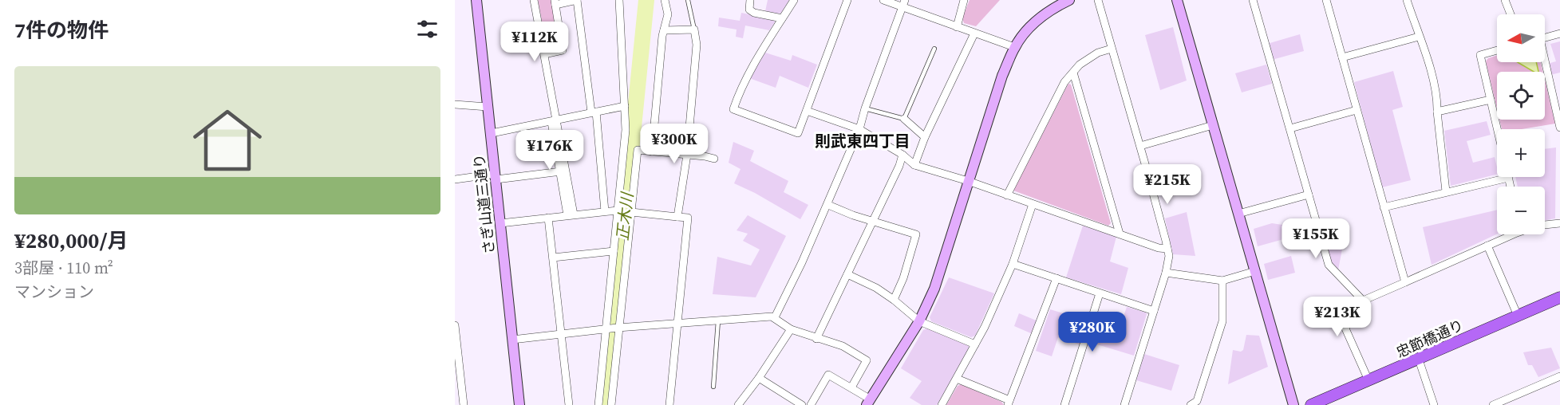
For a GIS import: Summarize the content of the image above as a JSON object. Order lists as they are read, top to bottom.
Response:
{
  "streets": {
    "main road": ["忠節橋通り"],
    "street": ["さぎ山道三通り"]
  },
  "districts": ["則武東四丁目"],
  "water": ["正木川"],
  "north": "left",
  "page": {
    "heading": "7件の物件",
    "map_buttons": ["+", "−"],
    "price": [
      "¥112K",
      "¥300K",
      "¥176K",
      "¥215K",
      "¥155K",
      "¥213K",
      "¥280K"
    ],
    "list": [
      {
        "name": "¥280,000/月",
        "note": "3部屋 · 110 m² · マンション"
      }
    ]
  }
}
